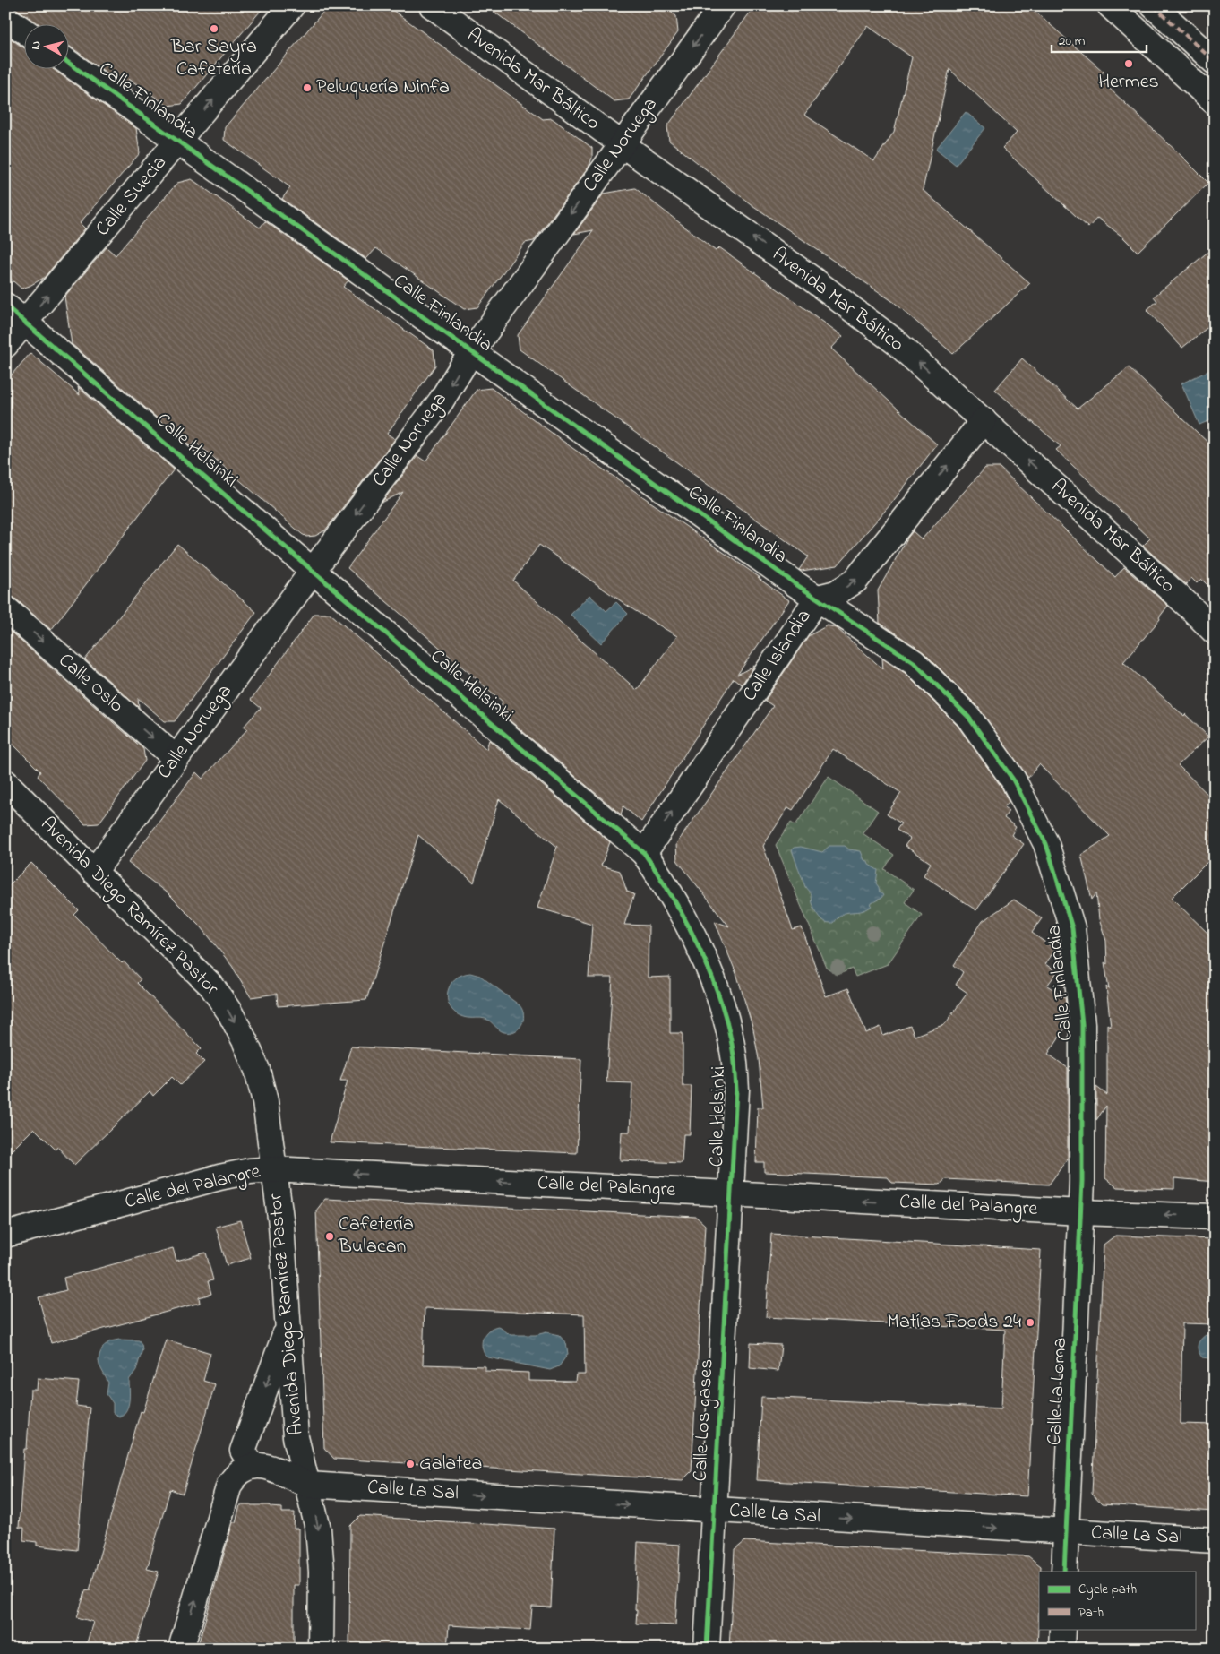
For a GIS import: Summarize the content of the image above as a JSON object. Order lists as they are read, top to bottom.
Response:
{
  "streets": {
    "street": [
      "Avenida Mar Báltico",
      "Calle Finlandia",
      "Calle Noruega",
      "Calle Suecia",
      "Calle Helsinki",
      "Calle Islandia",
      "Calle Oslo",
      "Avenida Diego Ramírez Pastor",
      "Calle del Palangre",
      "Calle La Loma",
      "Calle Los gases",
      "Calle La Sal"
    ]
  },
  "crossings": [
    ["Avenida Mar Báltico", "Calle Noruega"],
    ["Avenida Mar Báltico", "Calle Islandia"],
    ["Calle Finlandia", "Calle Noruega"],
    ["Calle Finlandia", "Calle Suecia"],
    ["Calle Finlandia", "Calle Islandia"],
    ["Calle Finlandia", "Calle del Palangre"],
    ["Calle Finlandia", "Calle La Loma"],
    ["Calle Noruega", "Calle Helsinki"],
    ["Calle Noruega", "Calle Oslo"],
    ["Calle Noruega", "Avenida Diego Ramírez Pastor"],
    ["Calle Suecia", "Calle Helsinki"],
    ["Calle Helsinki", "Calle Islandia"],
    ["Calle Helsinki", "Calle del Palangre"],
    ["Calle Helsinki", "Calle Los gases"],
    ["Avenida Diego Ramírez Pastor", "Calle del Palangre"],
    ["Avenida Diego Ramírez Pastor", "Calle La Sal"],
    ["Calle del Palangre", "Calle La Loma"],
    ["Calle del Palangre", "Calle Los gases"],
    ["Calle La Loma", "Calle La Sal"],
    ["Calle Los gases", "Calle La Sal"]
  ],
  "one_way": [
    "Avenida Mar Báltico",
    "Calle Noruega",
    "Calle Suecia",
    "Calle Islandia",
    "Calle Oslo",
    "Avenida Diego Ramírez Pastor",
    "Calle del Palangre",
    "Calle La Sal"
  ],
  "places": [
    "Bar Sayra Cafetería",
    "Hermes",
    "Peluquería Ninfa",
    "Cafetería Bulacan",
    "Matías Foods 24",
    "Galatea"
  ],
  "legend": ["Cycle path", "Path"],
  "scale_bar": "20 m",
  "north": "left"
}
